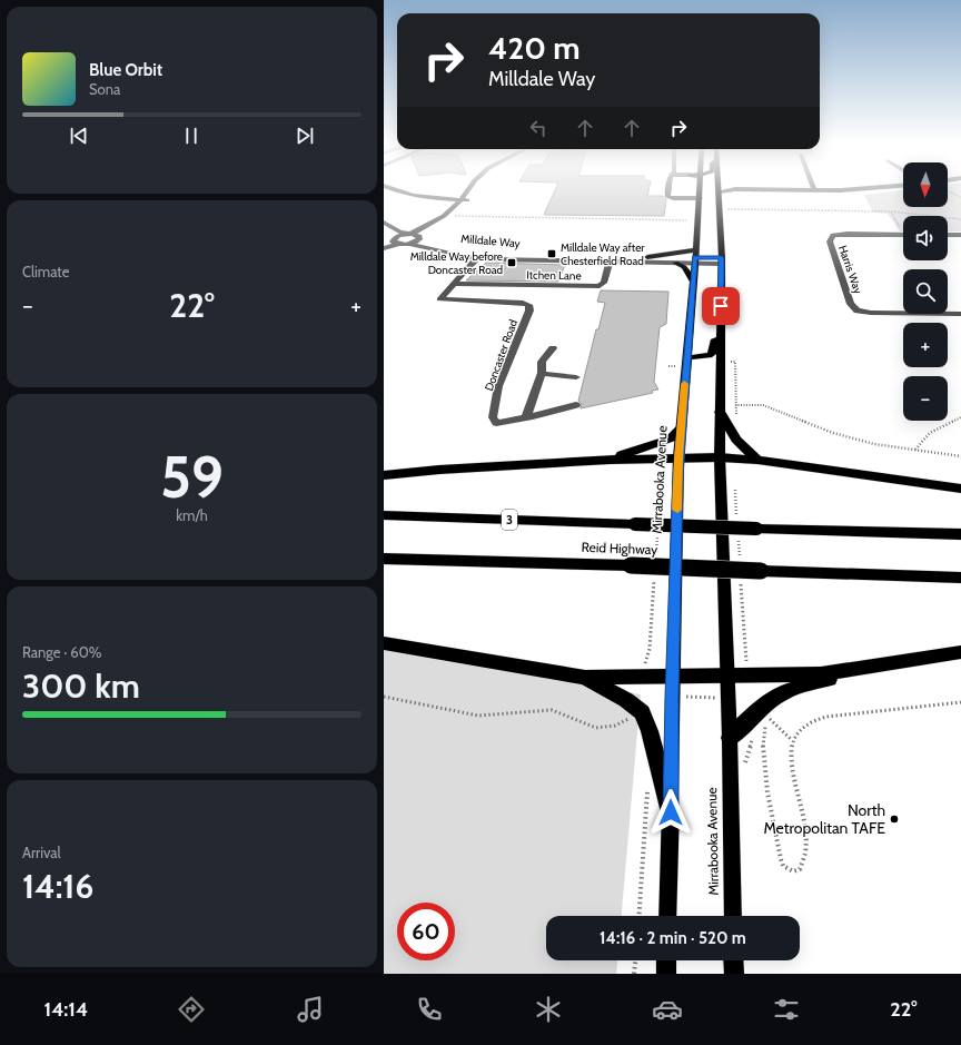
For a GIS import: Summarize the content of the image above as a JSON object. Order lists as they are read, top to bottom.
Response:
{
  "streets": {
    "highway": ["3", "Reid Highway"],
    "main road": ["Mirrabooka Avenue"],
    "street": [
      "Milldale Way",
      "Harris Way",
      "Itchen Lane",
      "Doncaster Road"
    ]
  },
  "crossings": [
    ["Milldale Way", "Itchen Lane"],
    ["Milldale Way", "Doncaster Road"],
    ["Milldale Way", "Mirrabooka Avenue"],
    ["Itchen Lane", "Doncaster Road"]
  ],
  "places": {
    "transit": ["Milldale Way after Chesterfield Road", "Milldale Way before Doncaster Road"],
    "other": ["North Metropolitan TAFE"]
  },
  "north": "bottom",
  "page": {
    "turn": ["420 m", "Milldale Way"],
    "song": ["Blue Orbit", "Sona"],
    "map_buttons": ["+", "−"],
    "tile": [
      "Climate",
      ["59", "km/h"],
      ["Range · 60%", "300 km"],
      ["Arrival", "14:16"]
    ],
    "heat": ["−", "22°", "+"],
    "limit": "60",
    "trip": "14:16 · 2 min · 520 m",
    "tabs": ["14:14", "22°"]
  }
}
